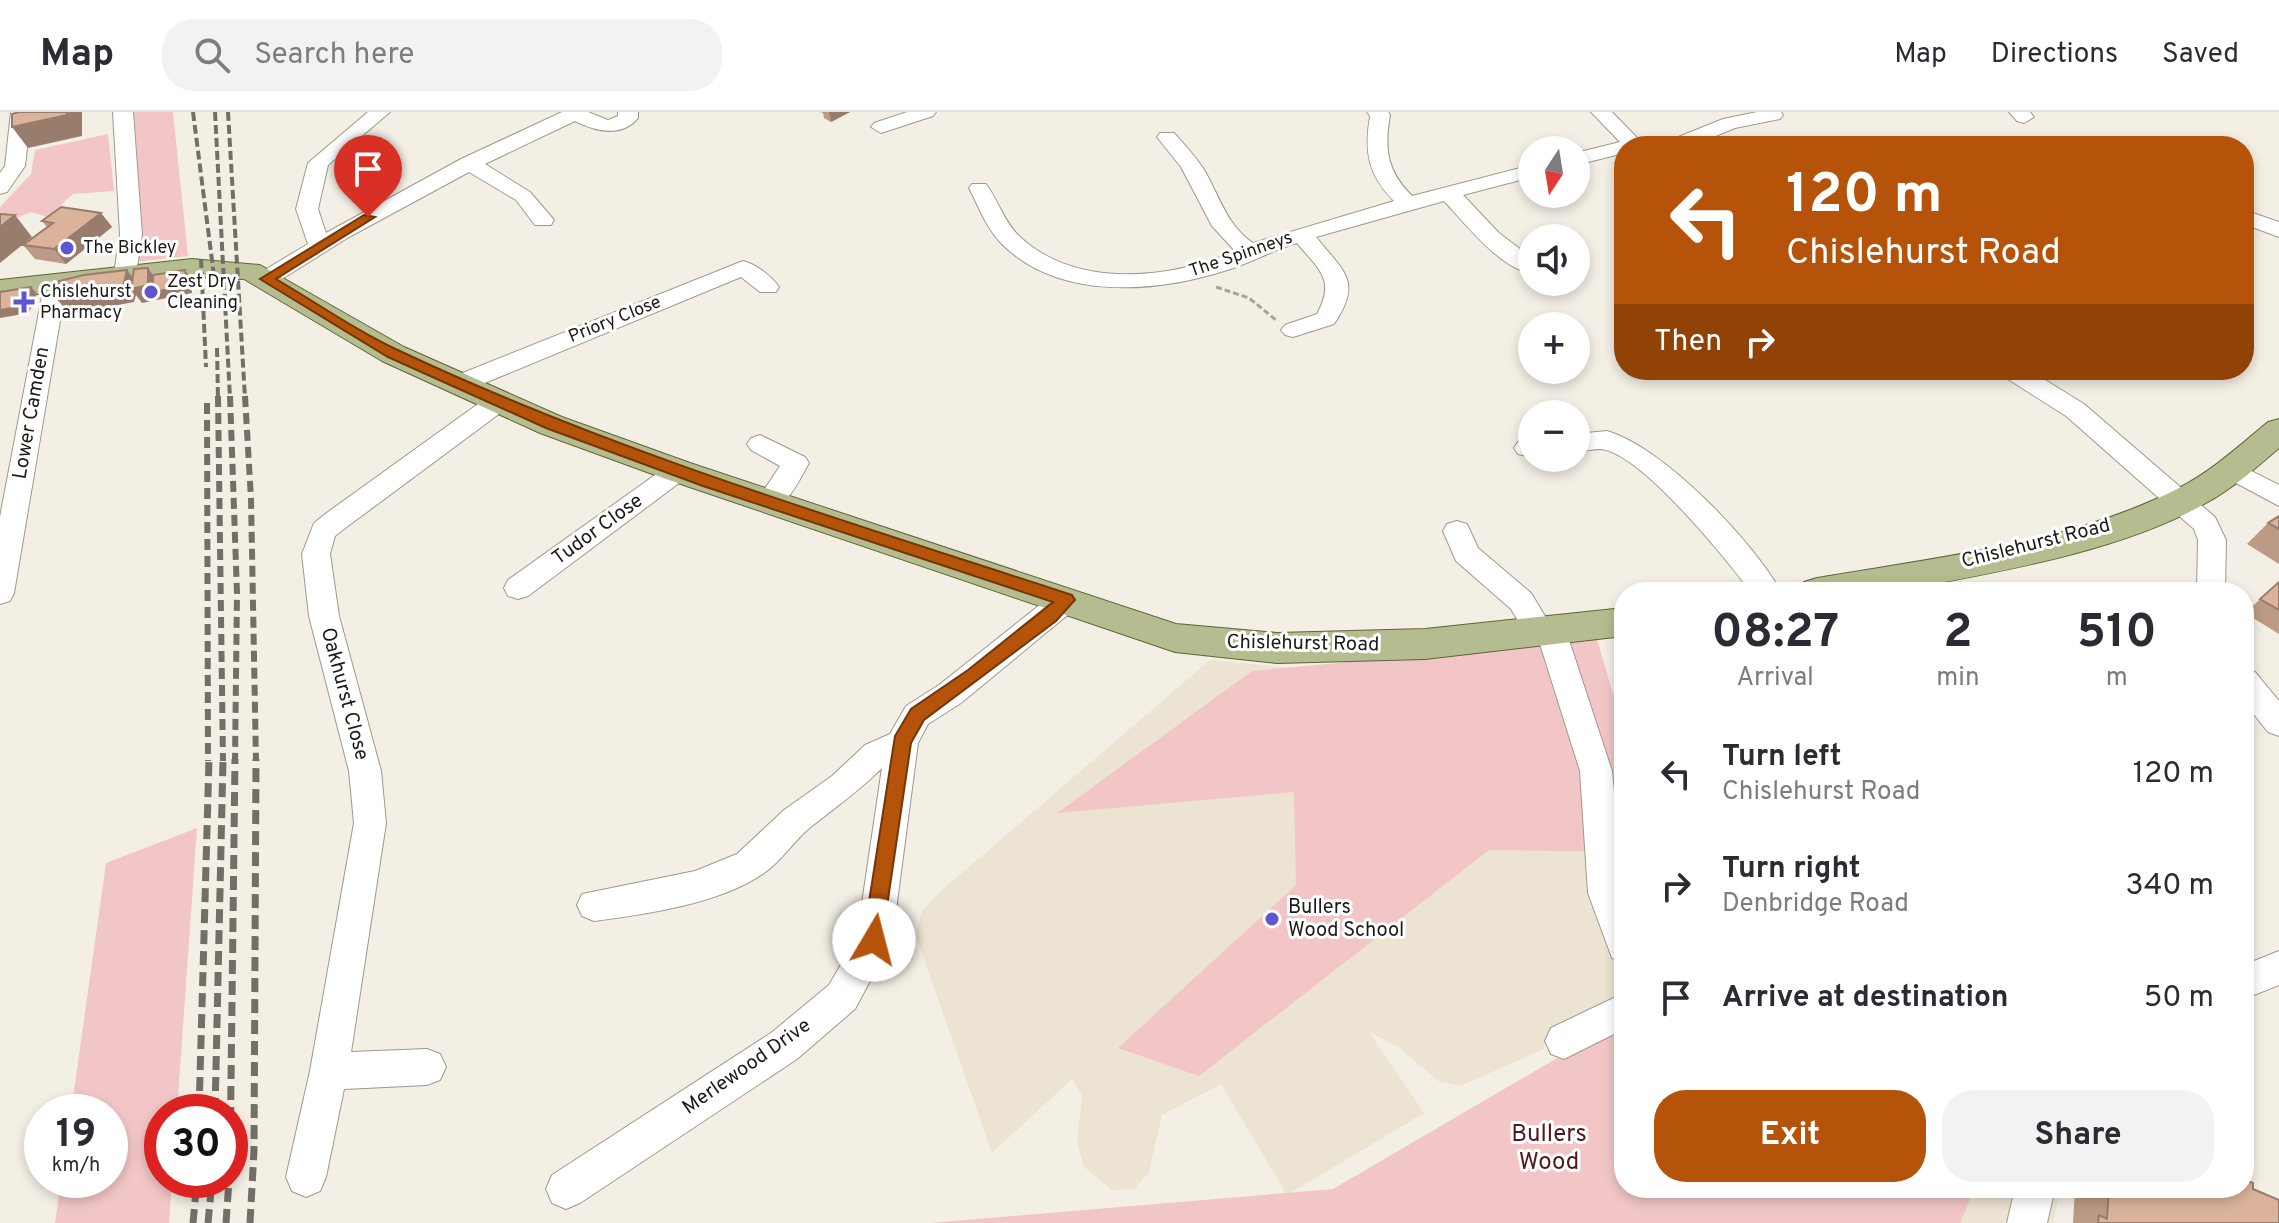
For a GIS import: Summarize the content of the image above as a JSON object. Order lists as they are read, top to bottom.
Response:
{
  "streets": {
    "main road": ["Chislehurst Road"],
    "street": [
      "The Spinneys",
      "Priory Close",
      "Lower Camden",
      "Tudor Close",
      "Oakhurst Close",
      "Merlewood Drive"
    ]
  },
  "crossings": [
    ["Priory Close", "Chislehurst Road"],
    ["Lower Camden", "Chislehurst Road"],
    ["Tudor Close", "Chislehurst Road"],
    ["Chislehurst Road", "Oakhurst Close"],
    ["Chislehurst Road", "Merlewood Drive"]
  ],
  "parks": ["Bullers Wood"],
  "places": {
    "other": ["The Bickley", "Zest Dry Cleaning", "Bullers Wood School"],
    "health": ["Chislehurst Pharmacy"]
  },
  "north": "bottom",
  "page": {
    "header": "Map",
    "search": "Search here",
    "nav": ["Map", "Directions", "Saved"],
    "map_buttons": ["+", "−"],
    "turn": ["120 m", "Chislehurst Road"],
    "then": "Then",
    "eta": [
      "08:27",
      "Arrival",
      "2",
      "min",
      "510",
      "m"
    ],
    "list": [
      {
        "name": "Turn left",
        "note": "Chislehurst Road",
        "value": "120 m"
      },
      {
        "name": "Turn right",
        "note": "Denbridge Road",
        "value": "340 m"
      },
      {
        "name": "Arrive at destination",
        "value": "50 m"
      }
    ],
    "buttons": ["Exit", "Share"],
    "speed": "19 km/h",
    "limit": "30"
  }
}
